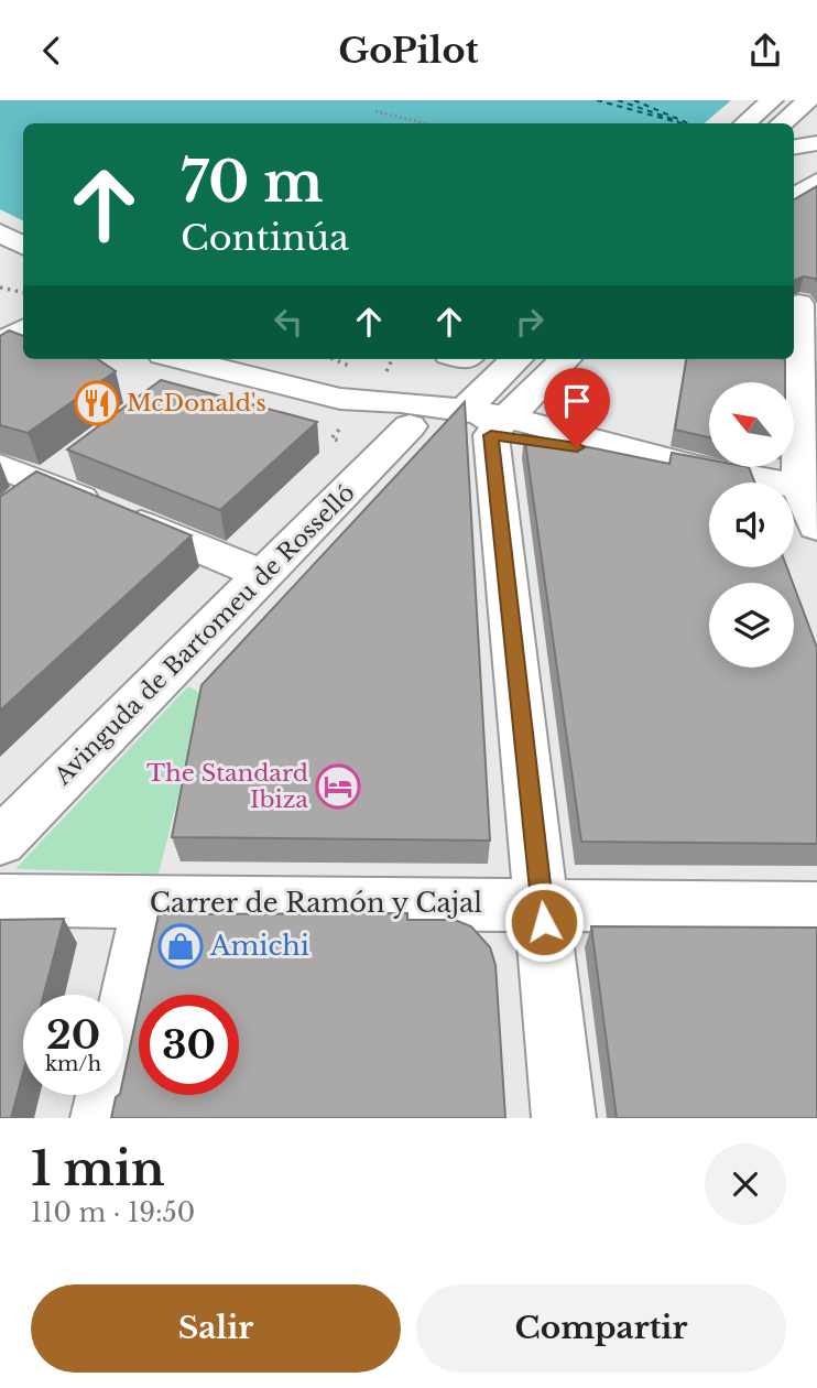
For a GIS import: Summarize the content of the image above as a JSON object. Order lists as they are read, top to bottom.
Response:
{
  "streets": {
    "street": ["Avinguda de Bartomeu de Rosselló", "Carrer de Ramón y Cajal"]
  },
  "places": {
    "restaurant": ["McDonald's"],
    "hotel": ["The Standard Ibiza"],
    "shop": ["Amichi"]
  },
  "north": "top left",
  "page": {
    "header": "GoPilot",
    "turn": ["70 m", "Continúa"],
    "speed": "20 km/h",
    "limit": "30",
    "heading": ["1 min", "110 m · 19:50"],
    "buttons": ["Salir", "Compartir"]
  }
}
